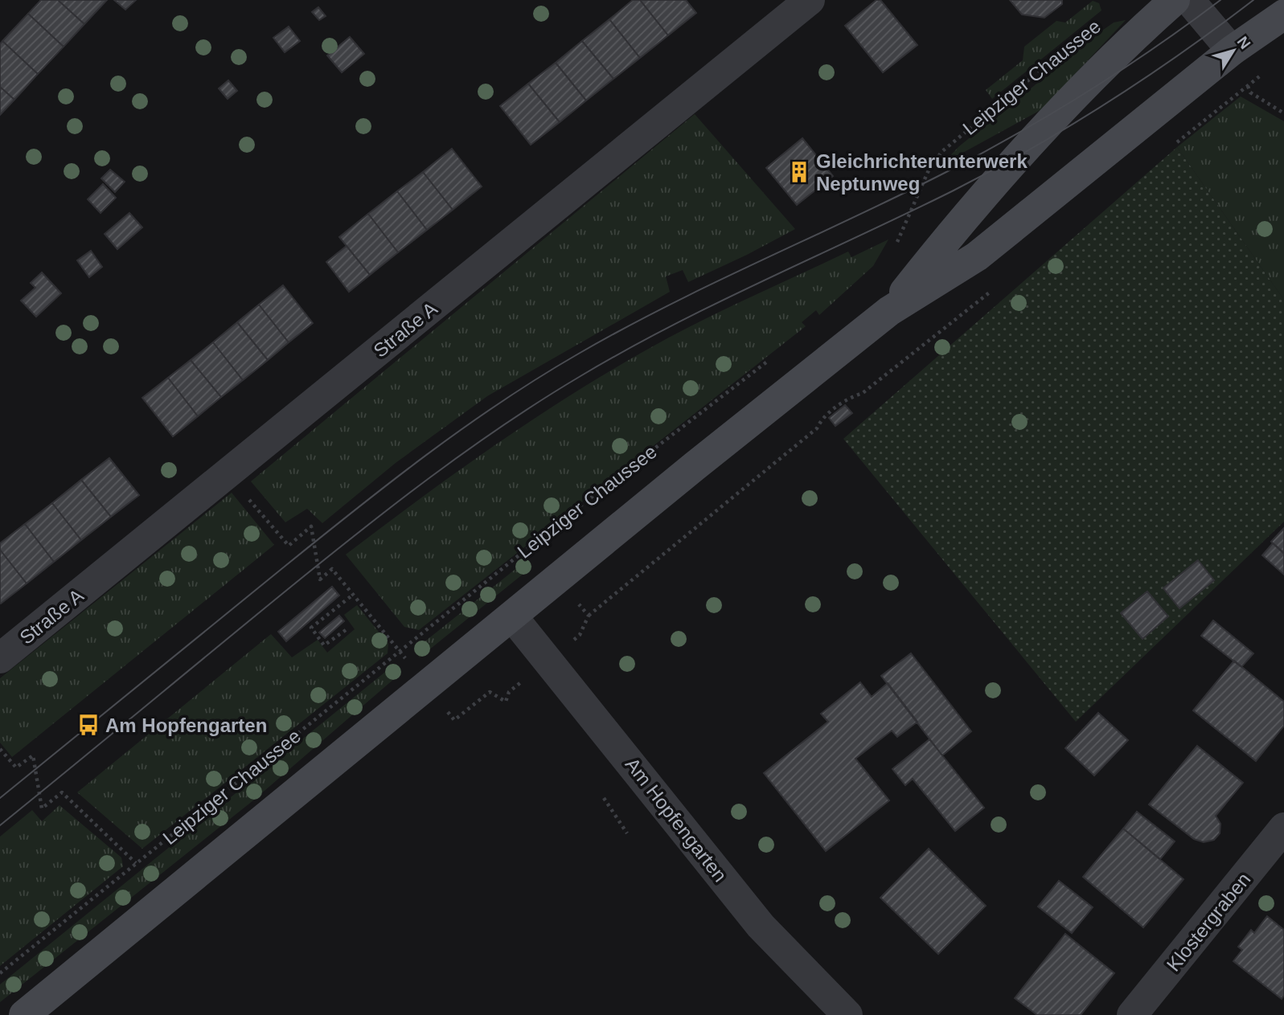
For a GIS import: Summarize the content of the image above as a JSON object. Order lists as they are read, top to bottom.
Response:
{
  "streets": {
    "main road": ["Leipziger Chaussee"],
    "street": ["Straße A", "Am Hopfengarten", "Klostergraben"]
  },
  "crossings": [
    ["Leipziger Chaussee", "Am Hopfengarten"]
  ],
  "places": {
    "building": ["Gleichrichterunterwerk Neptunweg"],
    "bus stop": ["Am Hopfengarten"]
  },
  "north": "top right"
}
